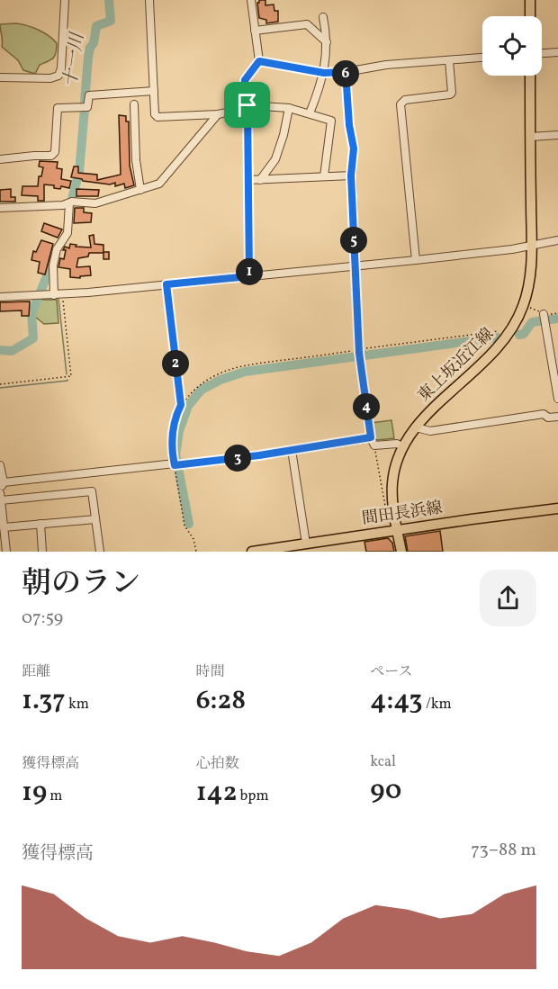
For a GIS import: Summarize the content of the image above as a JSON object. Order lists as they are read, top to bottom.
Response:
{
  "streets": {
    "main road": ["東上坂近江線", "間田長浜線"]
  },
  "crossings": [
    ["東上坂近江線", "間田長浜線"]
  ],
  "water": ["十一川"],
  "page": {
    "pins": [
      "6",
      "5",
      "1",
      "2",
      "4",
      "3"
    ],
    "heading": ["朝のラン", "07:59"],
    "stats": [
      ["距離", "1.37 km"],
      ["時間", "6:28"],
      ["ペース", "4:43 /km"],
      ["獲得標高", "19 m"],
      ["心拍数", "142 bpm"],
      ["kcal", "90"]
    ],
    "chart": ["獲得標高", "73–88 m"]
  }
}
